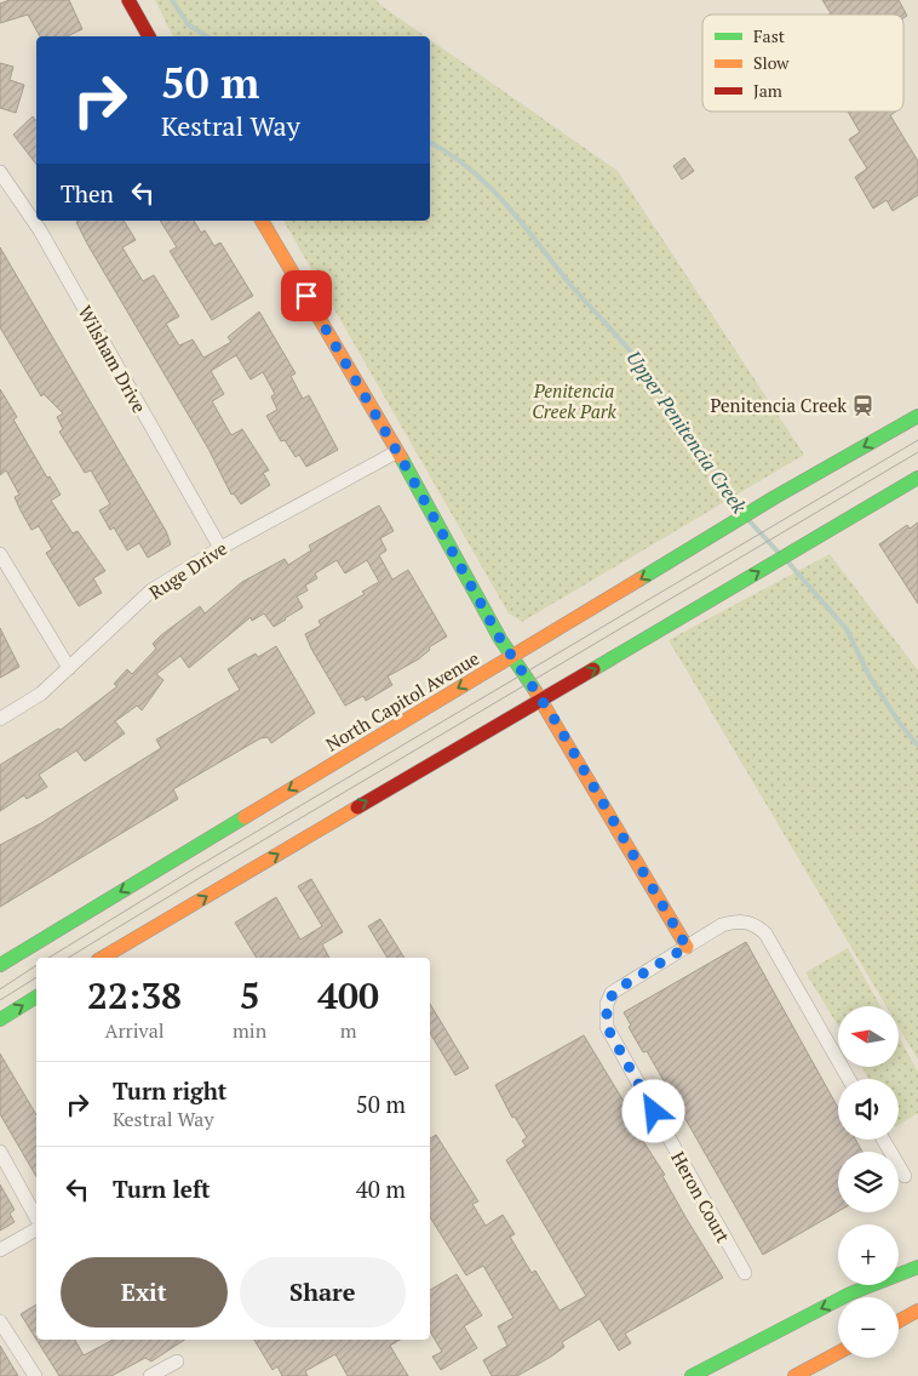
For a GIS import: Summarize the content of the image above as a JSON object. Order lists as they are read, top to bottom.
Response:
{
  "streets": {
    "main road": ["North Capitol Avenue"],
    "street": ["Wilsham Drive", "Ruge Drive", "Heron Court"]
  },
  "crossings": [
    ["Wilsham Drive", "Ruge Drive"]
  ],
  "water": ["Upper Penitencia Creek"],
  "parks": ["Penitencia Creek Park"],
  "places": {
    "station": ["Penitencia Creek"]
  },
  "legend": ["Fast", "Slow", "Jam"],
  "north": "left",
  "page": {
    "turn": ["50 m", "Kestral Way"],
    "then": "Then",
    "eta": [
      "22:38",
      "Arrival",
      "5",
      "min",
      "400",
      "m"
    ],
    "map_buttons": ["+", "−"],
    "list": [
      {
        "name": "Turn right",
        "note": "Kestral Way",
        "value": "50 m"
      },
      {
        "name": "Turn left",
        "value": "40 m"
      }
    ],
    "buttons": ["Exit", "Share"]
  }
}
